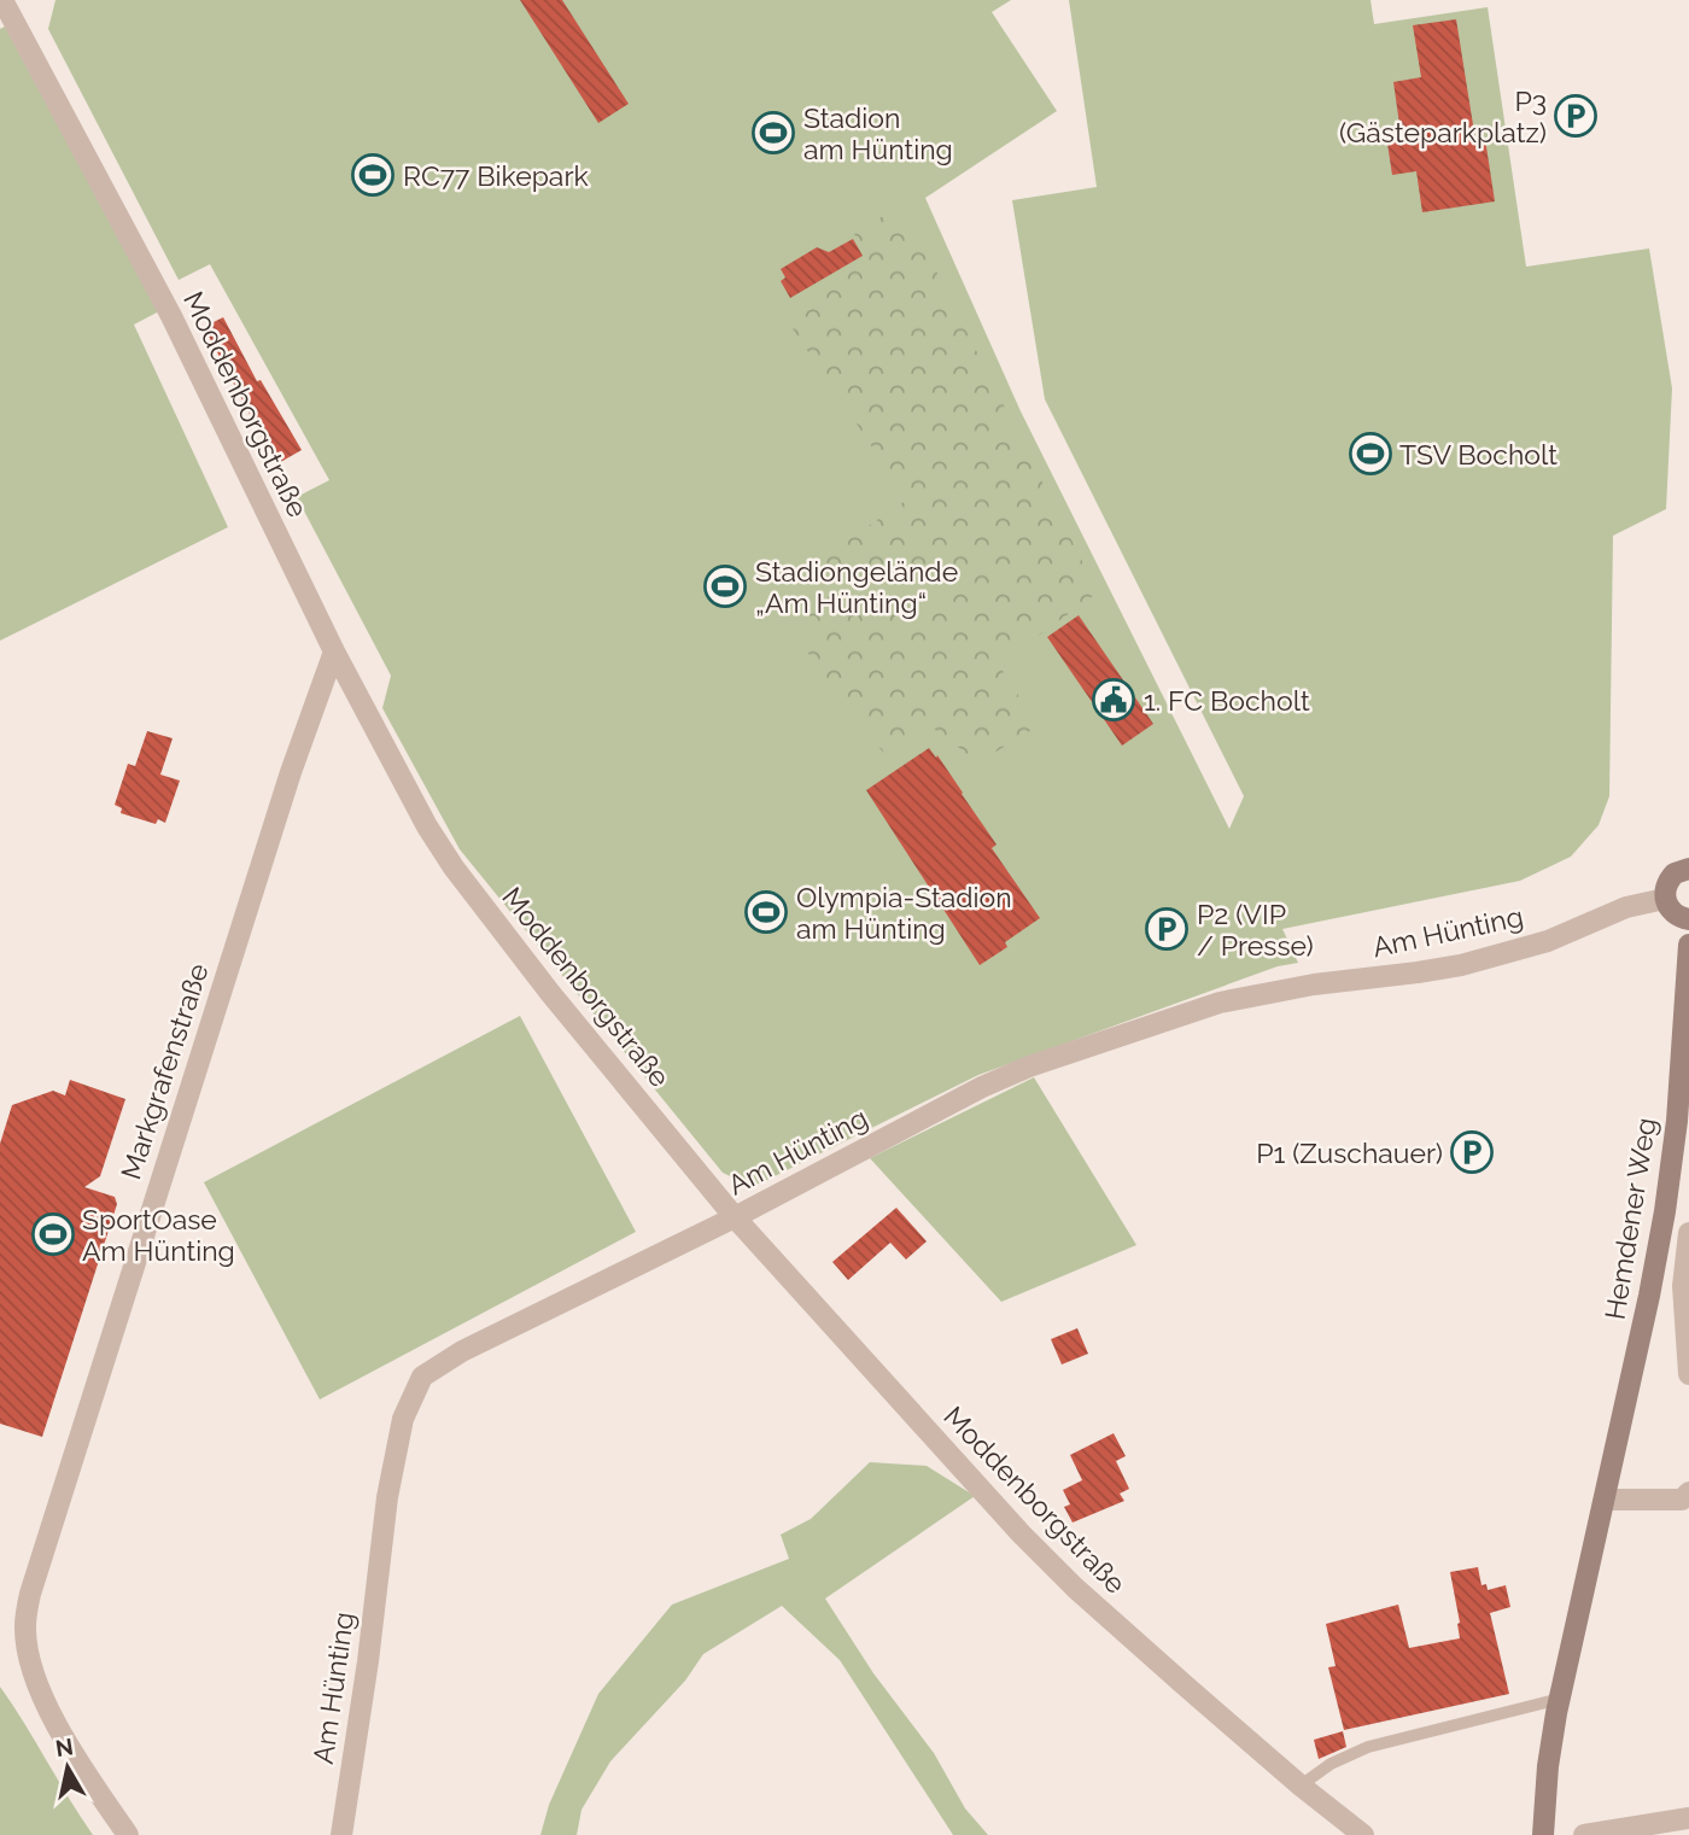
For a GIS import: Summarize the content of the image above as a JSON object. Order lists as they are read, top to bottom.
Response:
{
  "streets": {
    "street": [
      "Moddenborgstraße",
      "Am Hünting",
      "Markgrafenstraße",
      "Hemdener Weg"
    ]
  },
  "crossings": [
    ["Moddenborgstraße", "Am Hünting"],
    ["Moddenborgstraße", "Markgrafenstraße"]
  ],
  "places": {
    "parking": ["P3 (Gästeparkplatz)", "P2 (VIP / Presse)", "P1 (Zuschauer)"],
    "sports": [
      "Stadion am Hünting",
      "RC77 Bikepark",
      "TSV Bocholt",
      "Stadiongelände „Am Hünting“",
      "Olympia-Stadion am Hünting",
      "SportOase Am Hünting"
    ],
    "public building": ["1. FC Bocholt"]
  },
  "north": "top"
}
